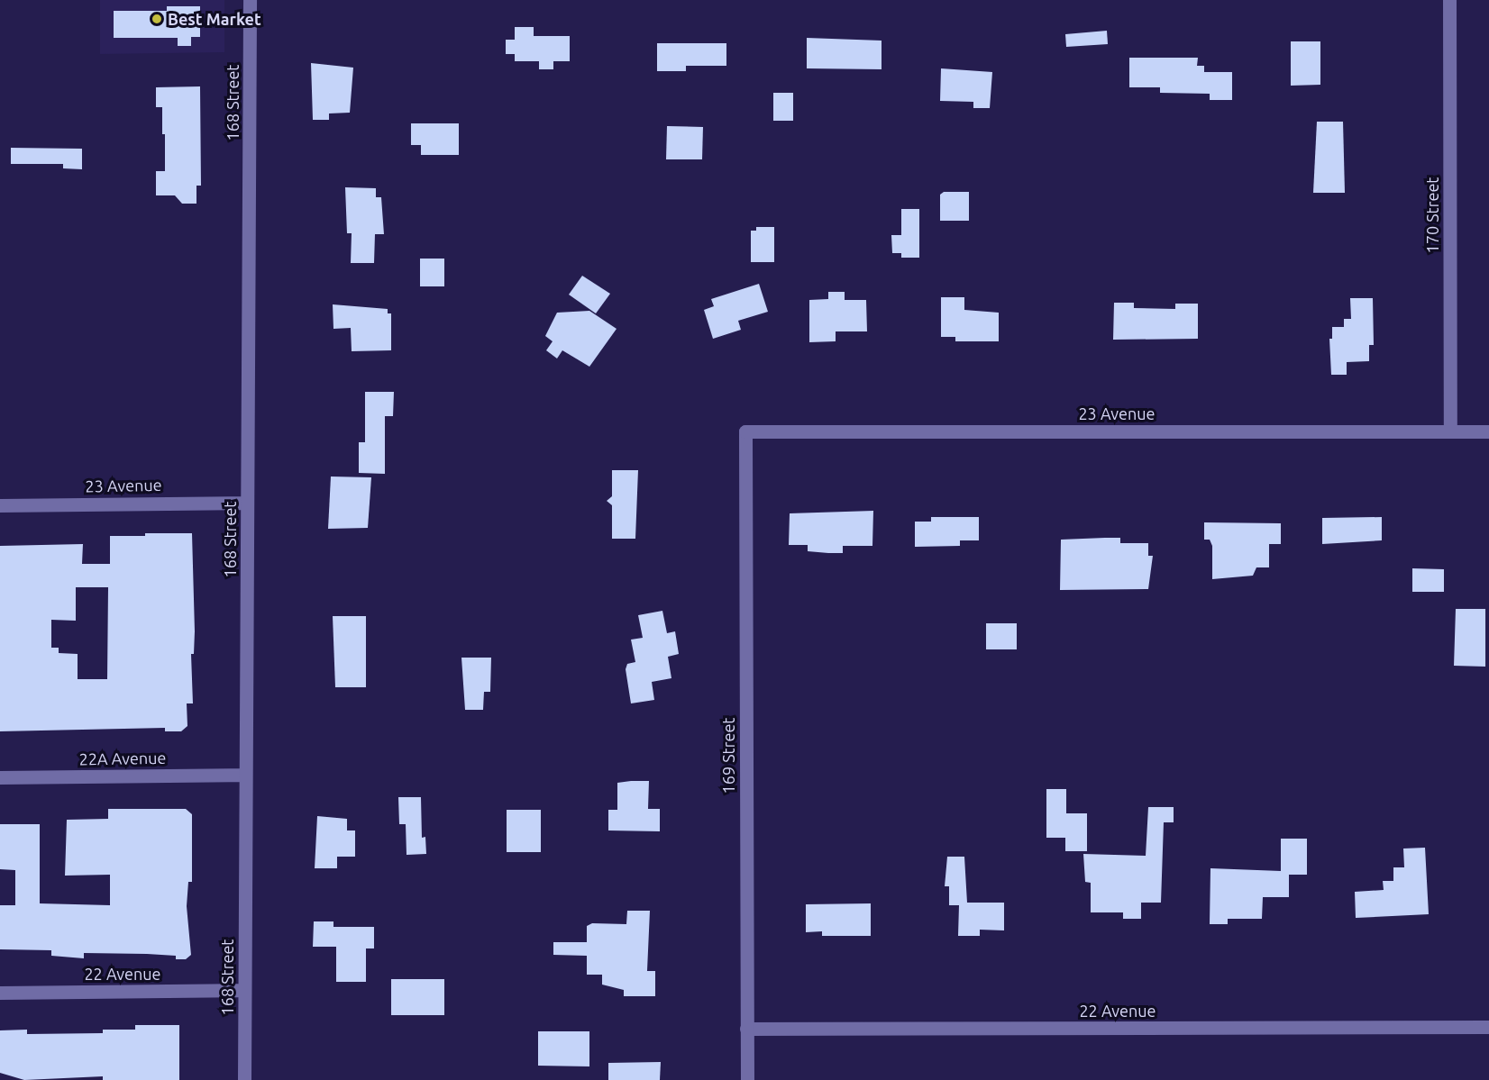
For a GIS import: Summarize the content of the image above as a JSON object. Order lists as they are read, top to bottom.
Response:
{
  "streets": {
    "street": [
      "168 Street",
      "170 Street",
      "23 Avenue",
      "169 Street",
      "22A Avenue",
      "22 Avenue"
    ]
  },
  "crossings": [
    ["168 Street", "23 Avenue"],
    ["168 Street", "22A Avenue"],
    ["168 Street", "22 Avenue"],
    ["170 Street", "23 Avenue"],
    ["23 Avenue", "169 Street"],
    ["169 Street", "22 Avenue"]
  ],
  "places": ["Best Market"]
}
